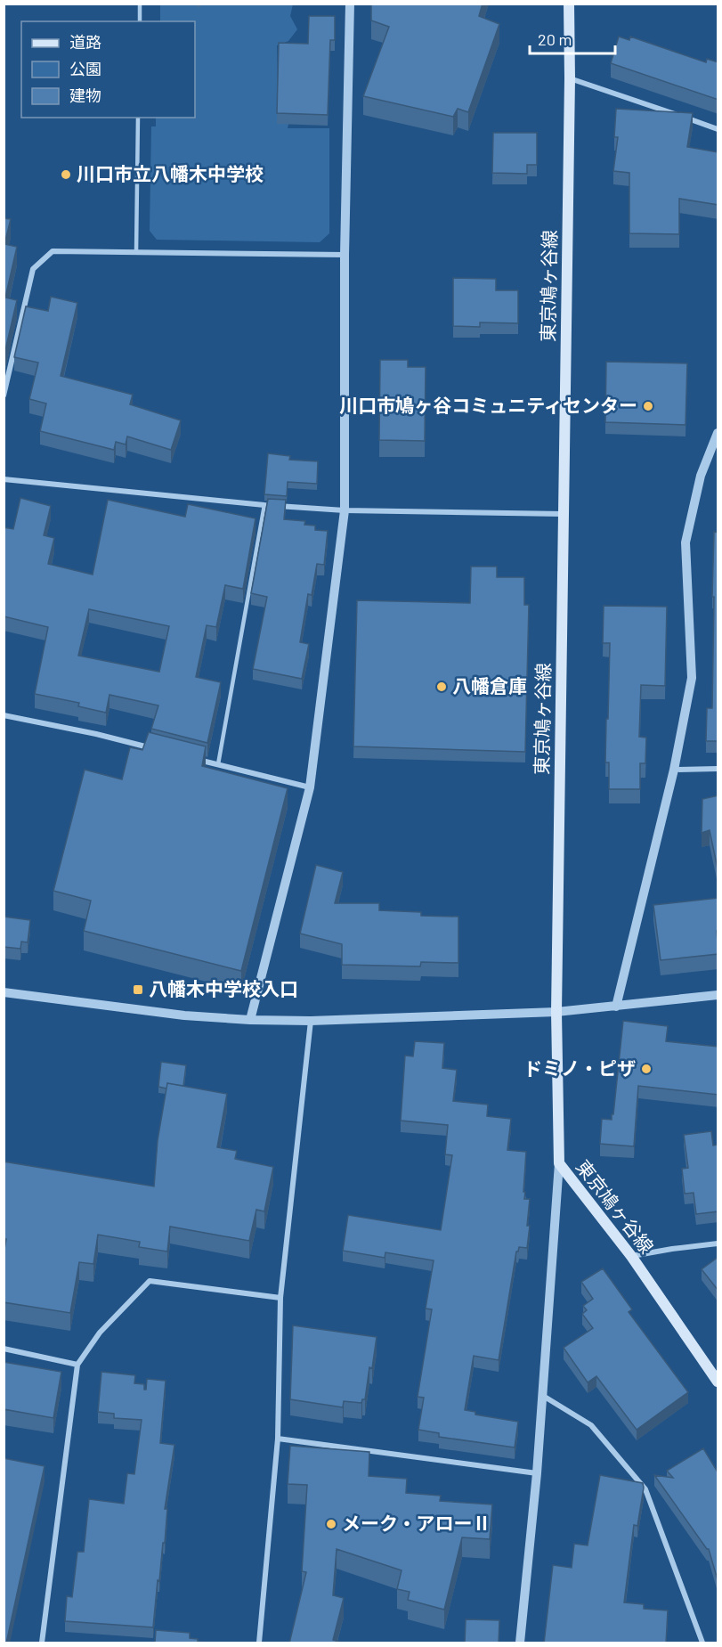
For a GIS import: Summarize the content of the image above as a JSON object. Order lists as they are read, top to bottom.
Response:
{
  "streets": {
    "main road": ["東京鳩ヶ谷線"]
  },
  "places": {
    "other": [
      "川口市立八幡木中学校",
      "川口市鳩ヶ谷コミュニティセンター",
      "八幡倉庫",
      "ドミノ・ピザ",
      "メーク・アローⅡ"
    ],
    "transit": ["八幡木中学校入口"]
  },
  "legend": ["道路", "公園", "建物"],
  "scale_bar": "20 m"
}
